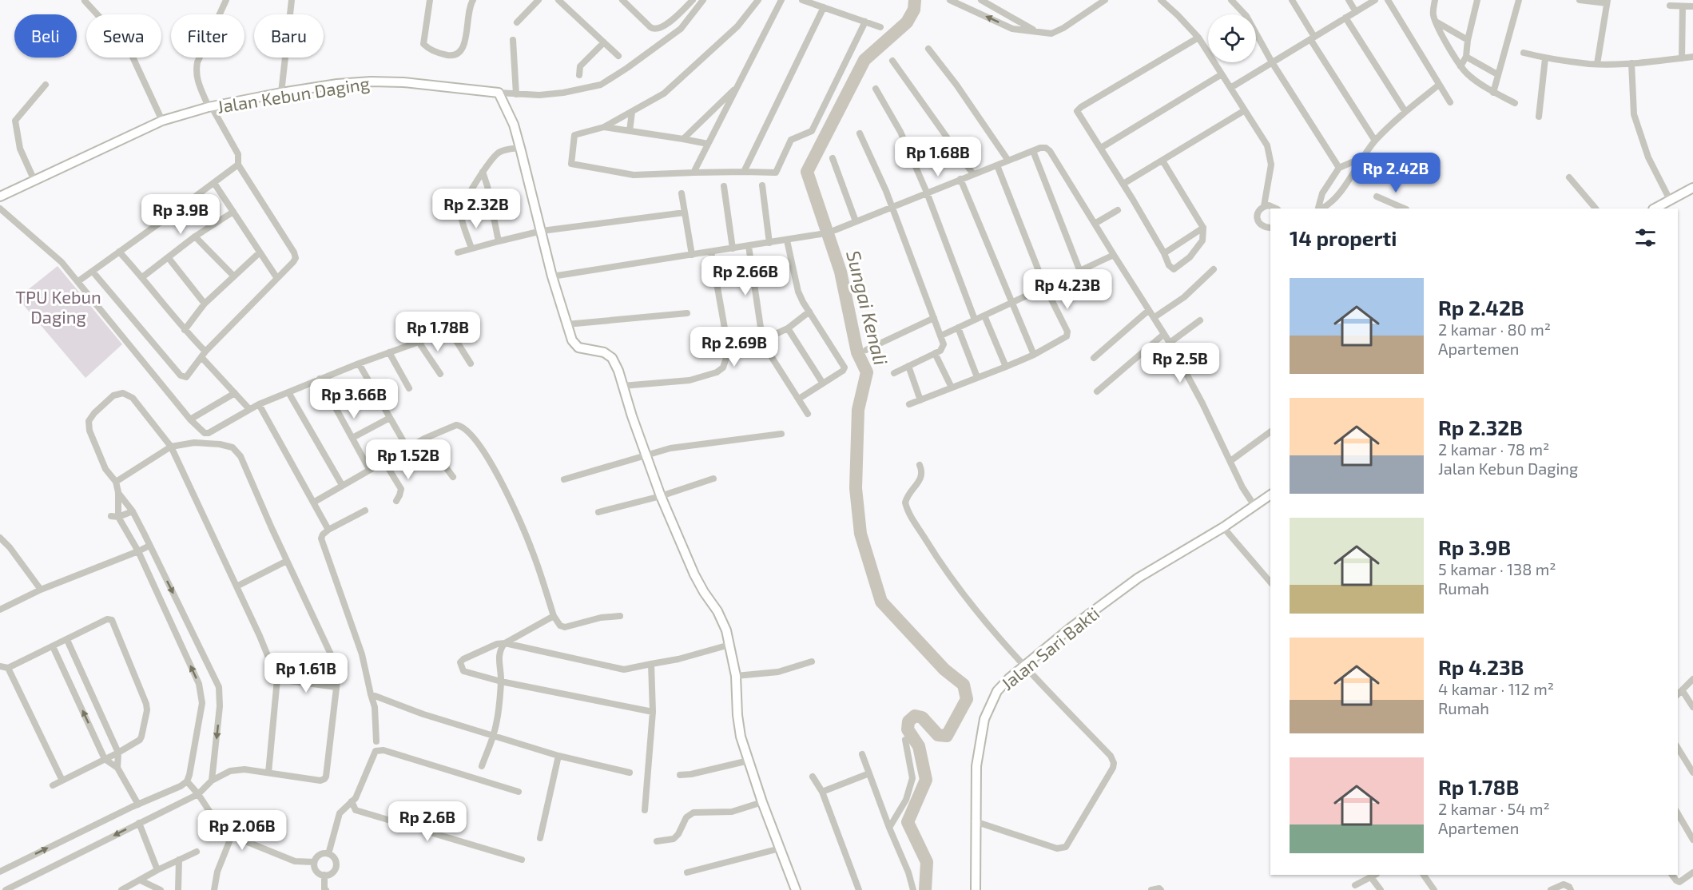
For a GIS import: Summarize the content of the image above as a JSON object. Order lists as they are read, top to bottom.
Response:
{
  "streets": {
    "street": ["Jalan Kebun Daging", "Jalan Sari Bakti"]
  },
  "water": ["Sungai Kenali"],
  "parks": ["TPU Kebun Daging"],
  "page": {
    "chip": [
      "Beli",
      "Sewa",
      "Filter",
      "Baru"
    ],
    "price": [
      "Rp 1.68B",
      "Rp 2.42B",
      "Rp 2.32B",
      "Rp 3.9B",
      "Rp 2.66B",
      "Rp 4.23B",
      "Rp 1.78B",
      "Rp 2.69B",
      "Rp 2.5B",
      "Rp 3.66B",
      "Rp 1.52B",
      "Rp 1.61B",
      "Rp 2.6B",
      "Rp 2.06B"
    ],
    "heading": "14 properti",
    "list": [
      {
        "name": "Rp 2.42B",
        "note": "2 kamar · 80 m² · Apartemen"
      },
      {
        "name": "Rp 2.32B",
        "note": "2 kamar · 78 m² · Jalan Kebun Daging"
      },
      {
        "name": "Rp 3.9B",
        "note": "5 kamar · 138 m² · Rumah"
      },
      {
        "name": "Rp 4.23B",
        "note": "4 kamar · 112 m² · Rumah"
      },
      {
        "name": "Rp 1.78B",
        "note": "2 kamar · 54 m² · Apartemen"
      }
    ]
  }
}
